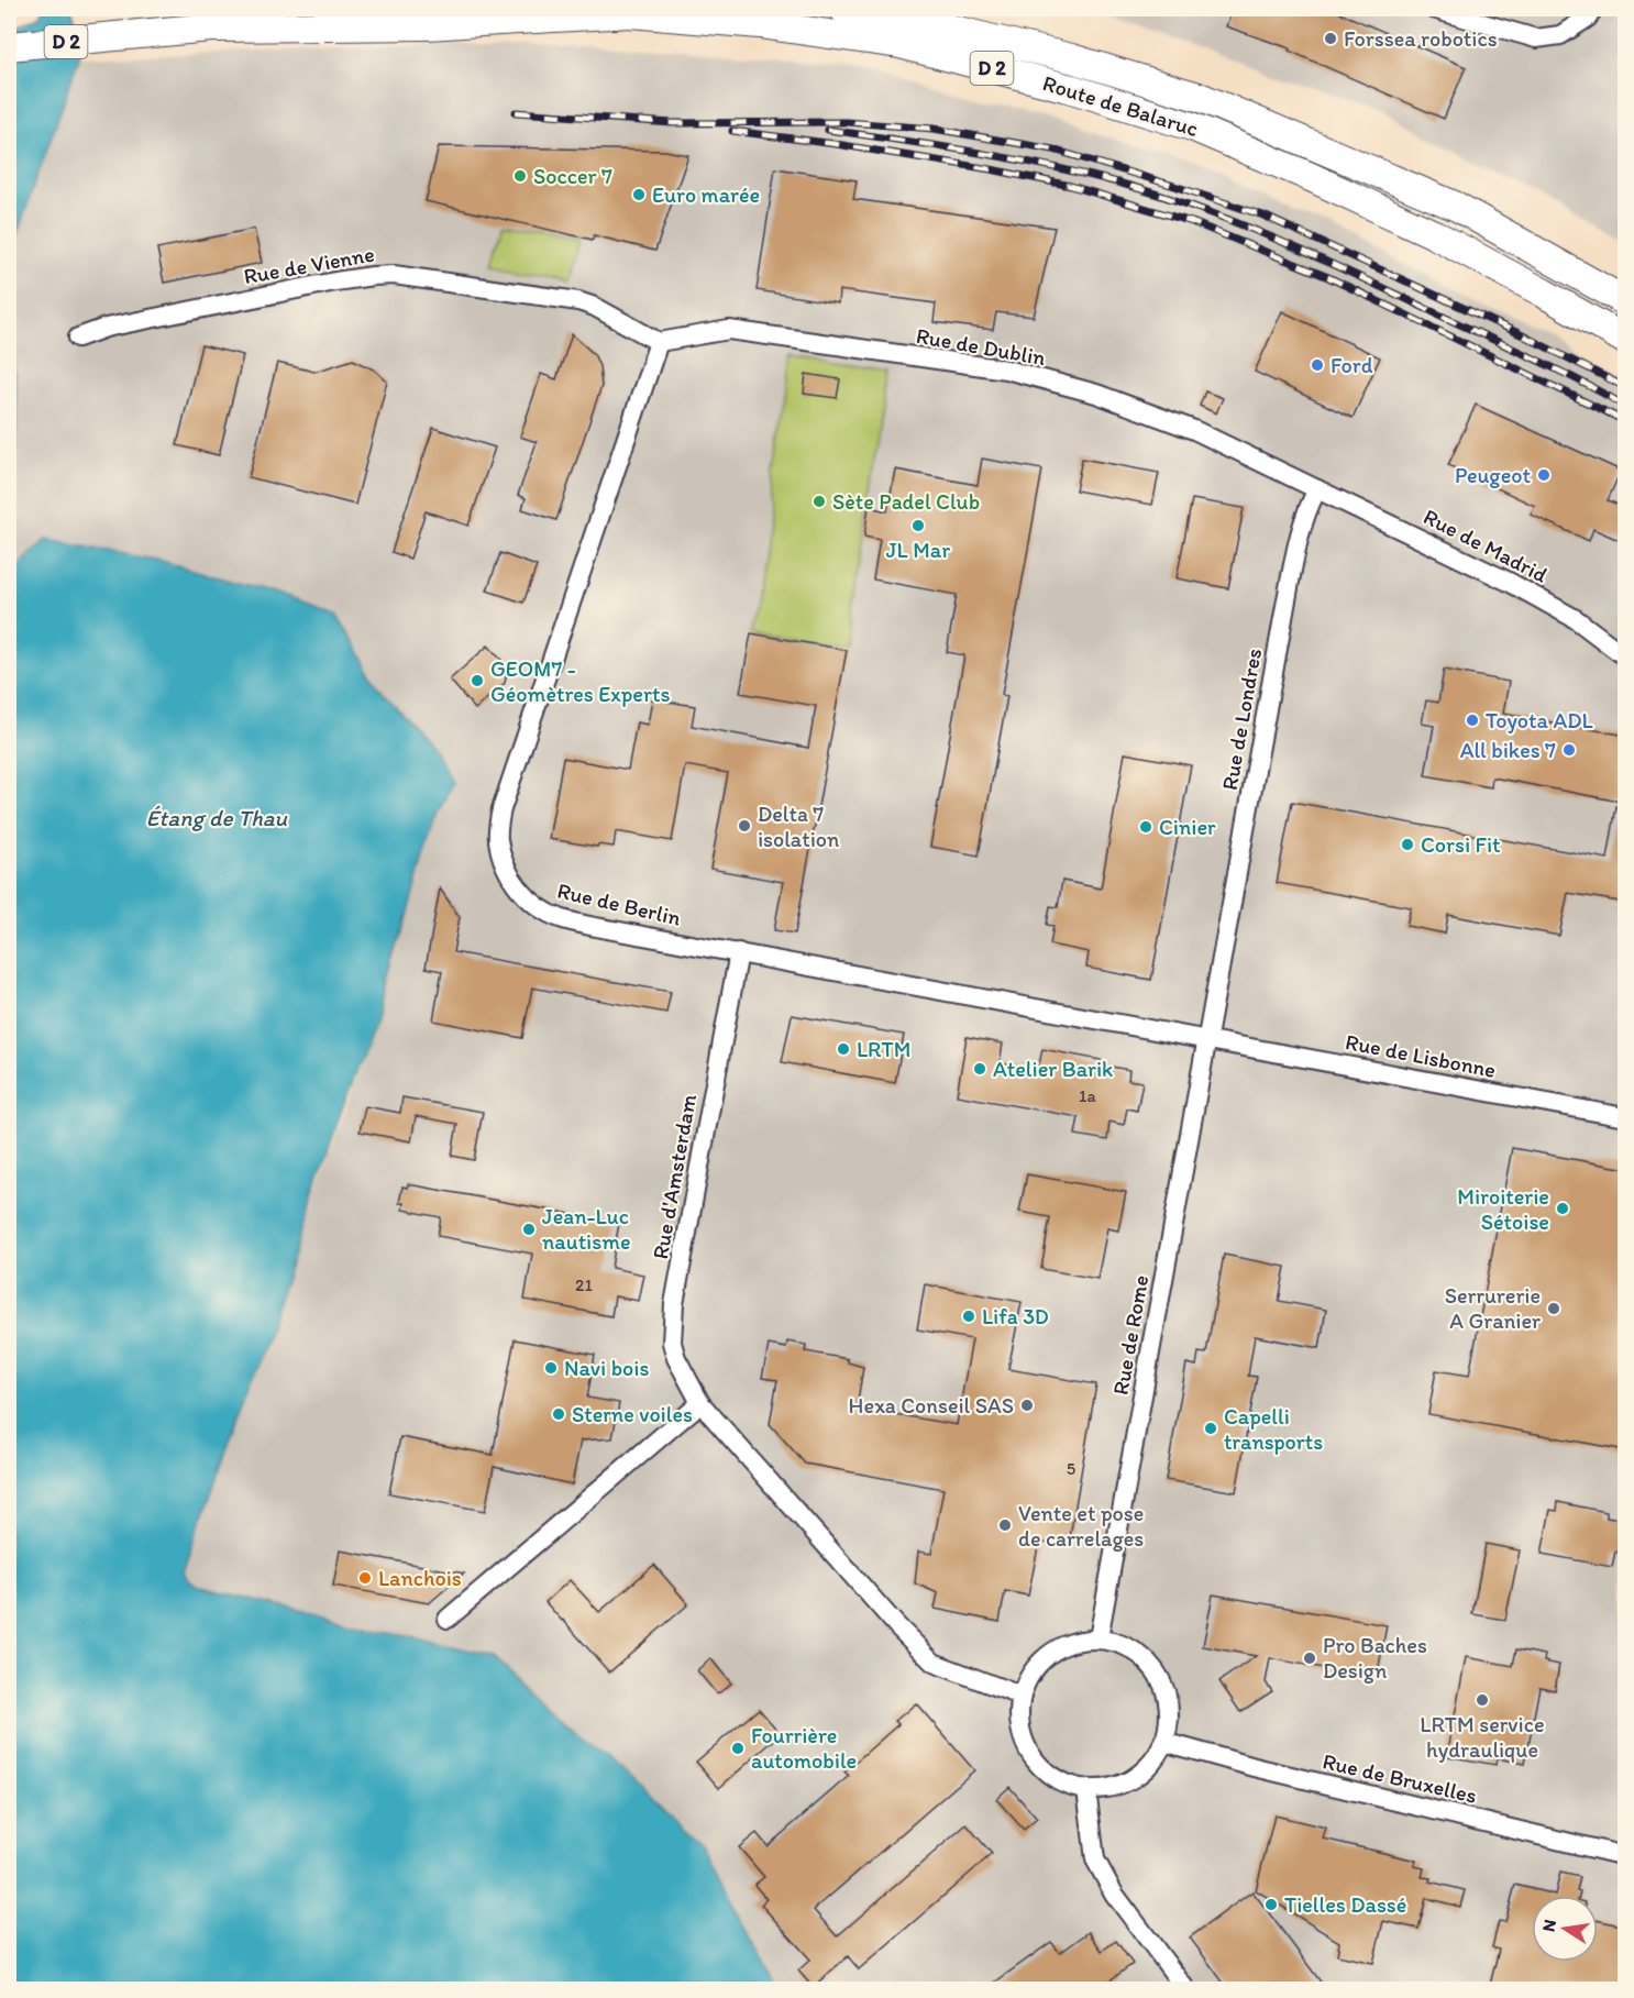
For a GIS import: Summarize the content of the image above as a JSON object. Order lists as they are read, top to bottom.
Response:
{
  "streets": {
    "main road": ["D 2", "Route de Balaruc"],
    "street": [
      "Rue de Vienne",
      "Rue de Dublin",
      "Rue de Madrid",
      "Rue de Londres",
      "Rue de Berlin",
      "Rue de Lisbonne",
      "Rue d'Amsterdam",
      "Rue de Rome",
      "Rue de Bruxelles"
    ]
  },
  "crossings": [
    ["Rue de Vienne", "Rue de Dublin"],
    ["Rue de Vienne", "Rue de Berlin"],
    ["Rue de Dublin", "Rue de Madrid"],
    ["Rue de Dublin", "Rue de Londres"],
    ["Rue de Dublin", "Rue de Berlin"],
    ["Rue de Madrid", "Rue de Londres"],
    ["Rue de Londres", "Rue de Berlin"],
    ["Rue de Londres", "Rue de Lisbonne"],
    ["Rue de Londres", "Rue de Rome"],
    ["Rue de Berlin", "Rue de Lisbonne"],
    ["Rue de Berlin", "Rue d'Amsterdam"],
    ["Rue de Berlin", "Rue de Rome"],
    ["Rue de Lisbonne", "Rue de Rome"],
    ["Rue d'Amsterdam", "Rue de Rome"],
    ["Rue d'Amsterdam", "Rue de Bruxelles"],
    ["Rue de Rome", "Rue de Bruxelles"]
  ],
  "water": ["Étang de Thau"],
  "places": [
    "Forssea robotics",
    "Soccer 7",
    "Euro marée",
    "Ford",
    "Peugeot",
    "Sète Padel Club",
    "JL Mar",
    "GEOM7 - Géomètres Experts",
    "Toyota ADL",
    "All bikes 7",
    "Delta 7 isolation",
    "Cinier",
    "Corsi Fit",
    "LRTM",
    "Atelier Barik",
    "Miroiterie Sétoise",
    "Jean-Luc nautisme",
    "Serrurerie A Granier",
    "Lifa 3D",
    "Navi bois",
    "Hexa Conseil SAS",
    "Sterne voiles",
    "Capelli transports",
    "Vente et pose de carrelages",
    "Lanchois",
    "Pro Baches Design",
    "LRTM service hydraulique",
    "Fourrière automobile",
    "Tielles Dassé"
  ],
  "house_numbers": ["1a", "21", "5"],
  "north": "left"
}
